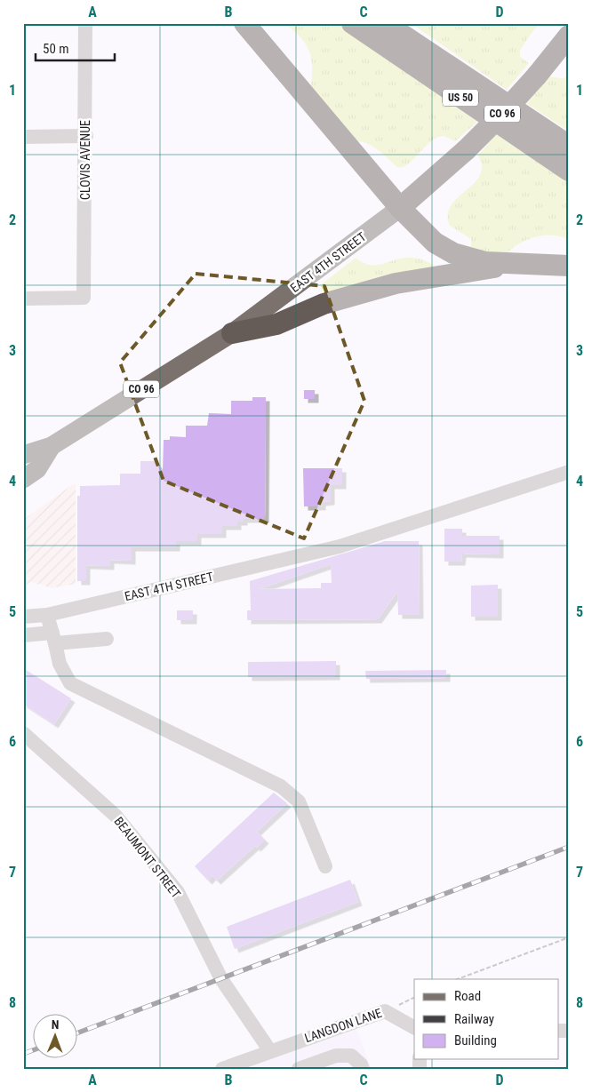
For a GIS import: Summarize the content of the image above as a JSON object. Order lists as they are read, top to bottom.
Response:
{
  "streets": {
    "highway": ["US 50", "CO 96", "EAST 4TH STREET"],
    "street": ["CLOVIS AVENUE", "BEAUMONT STREET", "LANGDON LANE"]
  },
  "crossings": [
    ["CO 96", "EAST 4TH STREET"],
    ["BEAUMONT STREET", "LANGDON LANE"]
  ],
  "legend": ["Road", "Railway", "Building"],
  "scale_bar": "50 m",
  "north": "top",
  "grid": {
    "columns": [
      "A",
      "B",
      "C",
      "D"
    ],
    "rows": [
      "1",
      "2",
      "3",
      "4",
      "5",
      "6",
      "7",
      "8"
    ]
  }
}
